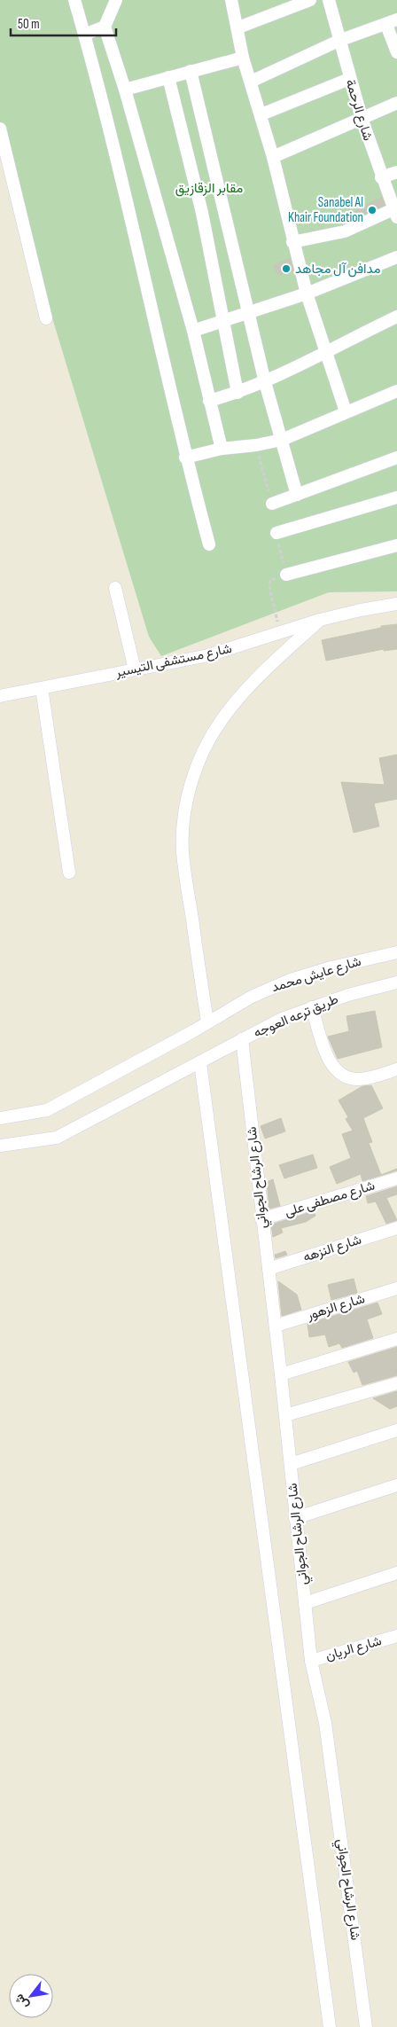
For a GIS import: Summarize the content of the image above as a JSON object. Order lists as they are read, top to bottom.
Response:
{
  "streets": {
    "street": [
      "شارع الرحمة",
      "شارع مستشفى التيسير",
      "شارع عايش محمد",
      "طريق ترعه العوجه",
      "شارع الرشاح الجواني",
      "شارع مصطفى على",
      "شارع النزهه",
      "شارع الزهور",
      "شارع الريان"
    ]
  },
  "crossings": [
    ["طريق ترعه العوجه", "شارع الرشاح الجواني"],
    ["شارع الرشاح الجواني", "شارع مصطفى على"],
    ["شارع الرشاح الجواني", "شارع النزهه"],
    ["شارع الرشاح الجواني", "شارع الزهور"],
    ["شارع الرشاح الجواني", "شارع الريان"]
  ],
  "parks": ["مقابر الزقازيق"],
  "places": ["Sanabel Al Khair Foundation", "مدافن آل مجاهد"],
  "scale_bar": "50 m",
  "north": "bottom left"
}
